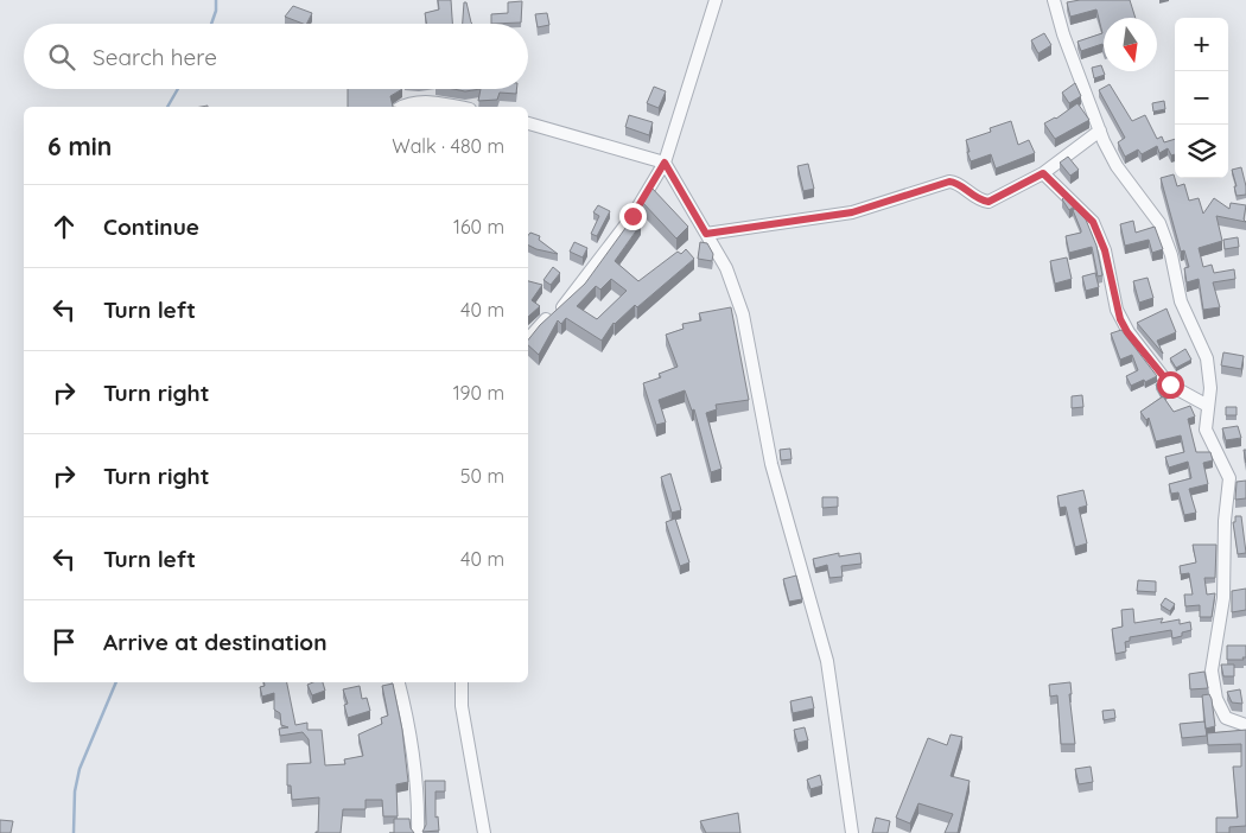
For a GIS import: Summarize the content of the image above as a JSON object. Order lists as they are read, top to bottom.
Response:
{
  "north": "bottom",
  "page": {
    "map_buttons": ["+", "−"],
    "search": "Search here",
    "heading": ["6 min", "Walk · 480 m"],
    "list": [
      ["Continue", "160 m"],
      ["Turn left", "40 m"],
      ["Turn right", "190 m"],
      ["Turn right", "50 m"],
      ["Turn left", "40 m"],
      "Arrive at destination"
    ]
  }
}
